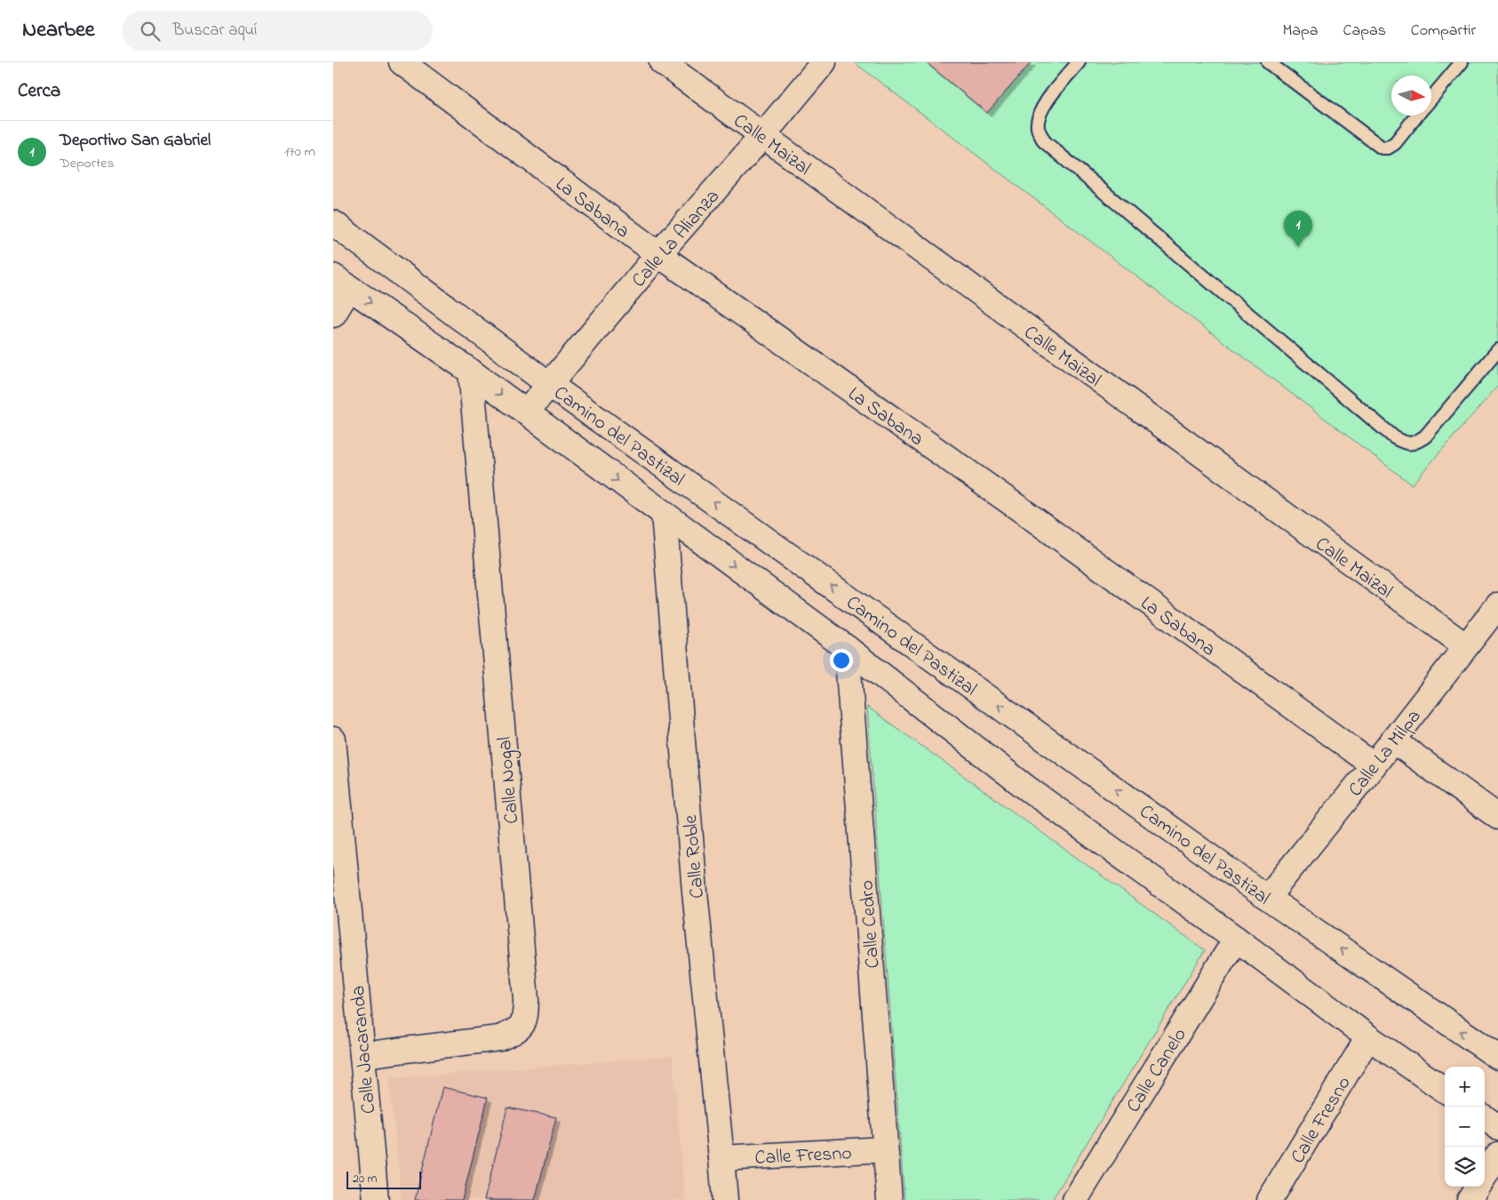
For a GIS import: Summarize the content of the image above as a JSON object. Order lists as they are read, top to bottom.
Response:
{
  "streets": {
    "street": [
      "Calle Maizal",
      "La Sabana",
      "Calle La Alianza",
      "Camino del Pastizal",
      "Calle La Milpa",
      "Calle Nogal",
      "Calle Roble",
      "Calle Cedro",
      "Calle Jacaranda",
      "Calle Canelo",
      "Calle Fresno"
    ]
  },
  "crossings": [
    ["Calle Maizal", "Calle La Alianza"],
    ["Calle Maizal", "Calle La Milpa"],
    ["La Sabana", "Calle La Alianza"],
    ["La Sabana", "Calle La Milpa"],
    ["Calle La Alianza", "Camino del Pastizal"],
    ["Camino del Pastizal", "Calle La Milpa"],
    ["Camino del Pastizal", "Calle Nogal"],
    ["Camino del Pastizal", "Calle Roble"],
    ["Camino del Pastizal", "Calle Cedro"],
    ["Camino del Pastizal", "Calle Canelo"],
    ["Camino del Pastizal", "Calle Fresno"],
    ["Calle Nogal", "Calle Jacaranda"],
    ["Calle Roble", "Calle Fresno"],
    ["Calle Cedro", "Calle Fresno"]
  ],
  "scale_bar": "20 m",
  "north": "right",
  "page": {
    "header": "Nearbee",
    "search": "Buscar aquí",
    "nav": ["Mapa", "Capas", "Compartir"],
    "heading": "Cerca",
    "list": [
      {
        "mark": "1",
        "name": "Deportivo San Gabriel",
        "note": "Deportes",
        "value": "170 m"
      }
    ],
    "pins": "1",
    "map_buttons": ["+", "−"],
    "scale": "20 m"
  }
}
